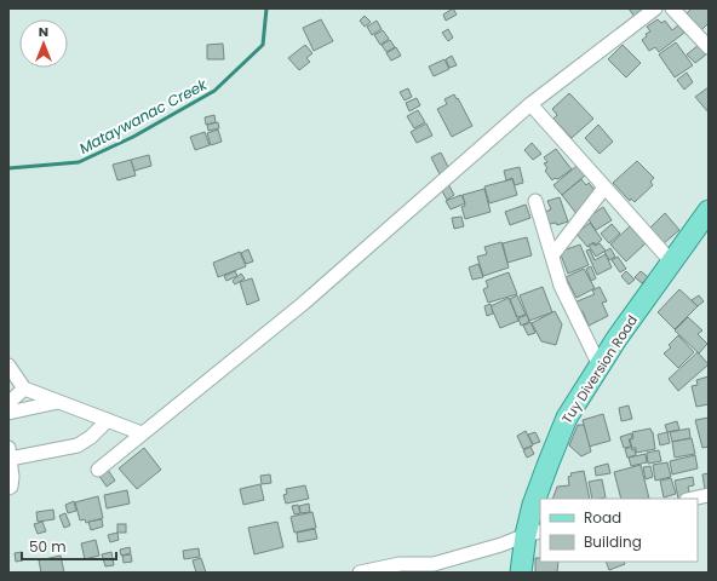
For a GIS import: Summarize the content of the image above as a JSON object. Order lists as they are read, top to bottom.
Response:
{
  "streets": {
    "main road": ["Tuy Diversion Road"]
  },
  "water": ["Mataywanac Creek"],
  "legend": ["Road", "Building"],
  "scale_bar": "50 m",
  "north": "top"
}
